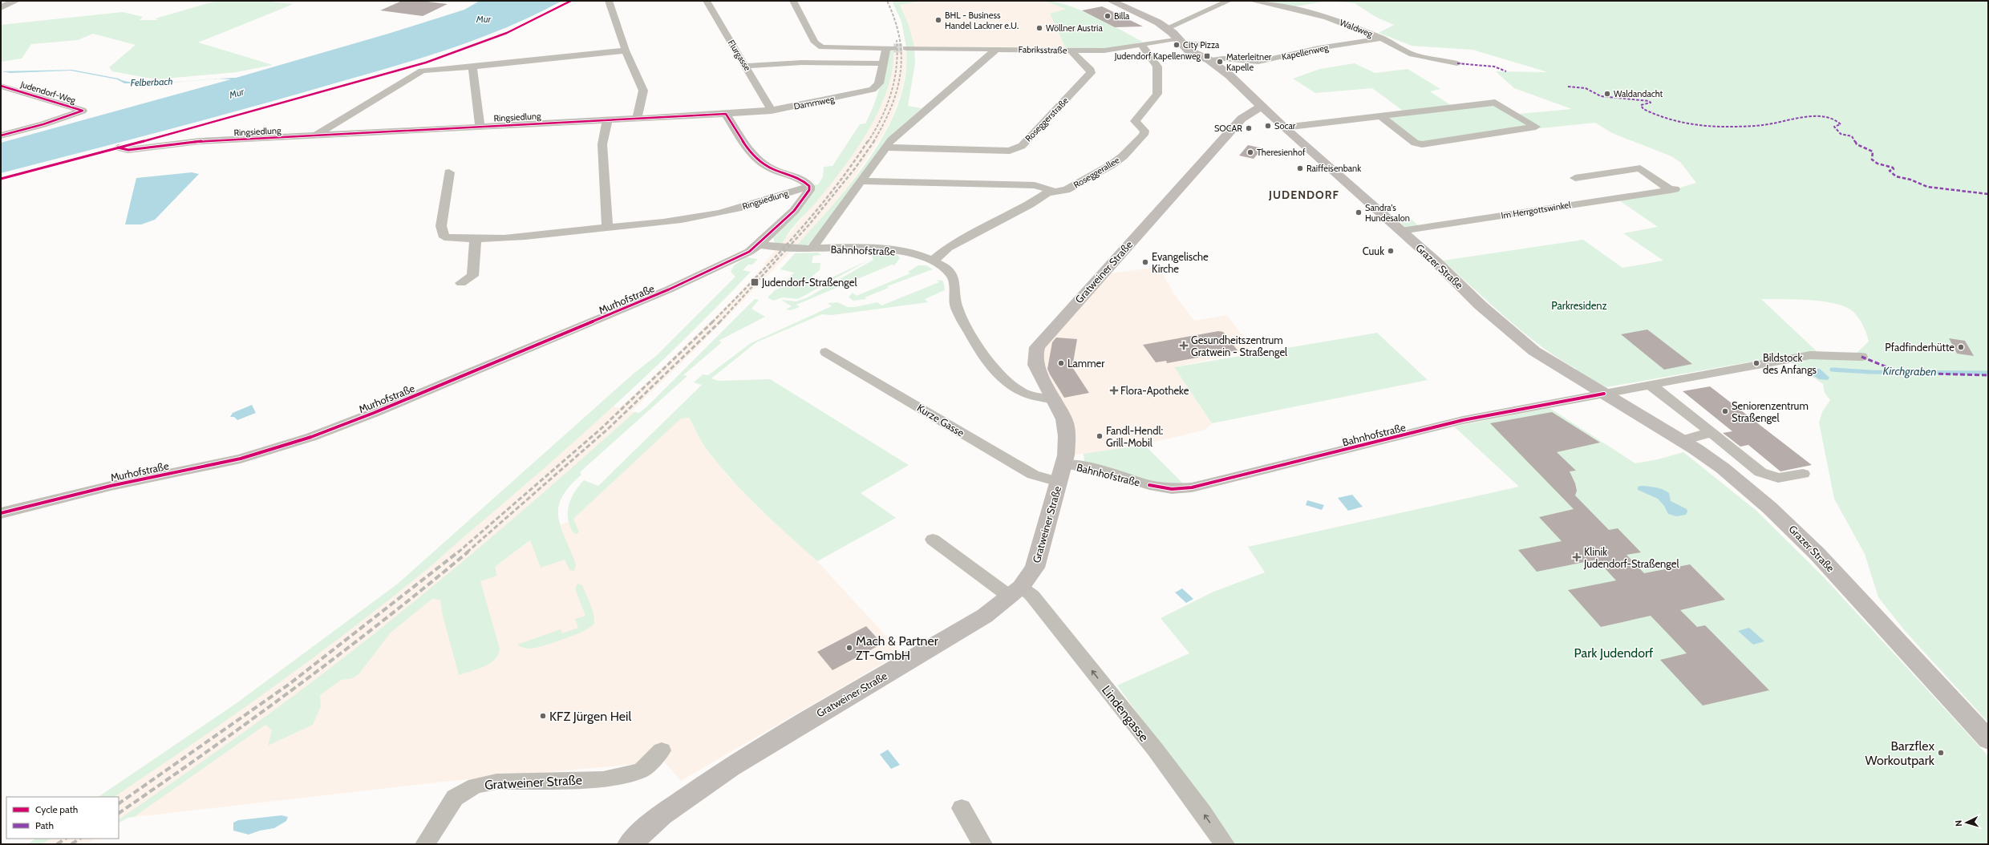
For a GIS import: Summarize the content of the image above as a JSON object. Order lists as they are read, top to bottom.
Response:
{
  "streets": {
    "main road": ["Grazer Straße", "Gratweiner Straße"],
    "street": [
      "Waldweg",
      "Fabriksstraße",
      "Kapellenweg",
      "Flurgasse",
      "Judendorf-Weg",
      "Dammweg",
      "Ringsiedlung",
      "Roseggerstraße",
      "Roseggerallee",
      "Im Herrgottswinkel",
      "Bahnhofstraße",
      "Murhofstraße",
      "Kurze Gasse",
      "Lindengasse"
    ]
  },
  "crossings": [
    ["Waldweg", "Kapellenweg"],
    ["Fabriksstraße", "Roseggerstraße"],
    ["Fabriksstraße", "Roseggerallee"],
    ["Fabriksstraße", "Bahnhofstraße"],
    ["Fabriksstraße", "Grazer Straße"],
    ["Kapellenweg", "Grazer Straße"],
    ["Flurgasse", "Dammweg"],
    ["Dammweg", "Ringsiedlung"],
    ["Ringsiedlung", "Murhofstraße"],
    ["Roseggerstraße", "Bahnhofstraße"],
    ["Roseggerallee", "Bahnhofstraße"],
    ["Im Herrgottswinkel", "Grazer Straße"],
    ["Bahnhofstraße", "Grazer Straße"],
    ["Bahnhofstraße", "Gratweiner Straße"],
    ["Grazer Straße", "Gratweiner Straße"],
    ["Gratweiner Straße", "Kurze Gasse"],
    ["Gratweiner Straße", "Lindengasse"]
  ],
  "one_way": ["Lindengasse"],
  "districts": ["JUDENDORF"],
  "water": ["Mur", "Felberbach", "Kirchgraben"],
  "parks": ["Parkresidenz", "Park Judendorf"],
  "places": {
    "other": [
      "Billa",
      "BHL - Business Handel Lackner e.U.",
      "Wöllner Austria",
      "City Pizza",
      "Materleitner Kapelle",
      "Waldandacht",
      "Socar",
      "SOCAR",
      "Theresienhof",
      "Raiffeisenbank",
      "Sandra's Hundesalon",
      "Cuuk",
      "Evangelische Kirche",
      "Pfadfinderhütte",
      "Lammer",
      "Bildstock des Anfangs",
      "Seniorenzentrum Straßengel",
      "Fandl-Hendl: Grill-Mobil",
      "Mach & Partner ZT-GmbH",
      "KFZ Jürgen Heil",
      "Barzflex Workoutpark"
    ],
    "transit": ["Judendorf Kapellenweg", "Judendorf-Straßengel"],
    "health": ["Gesundheitszentrum Gratwein - Straßengel", "Flora-Apotheke", "Klinik Judendorf-Straßengel"]
  },
  "legend": ["Cycle path", "Path"],
  "north": "left"
}
